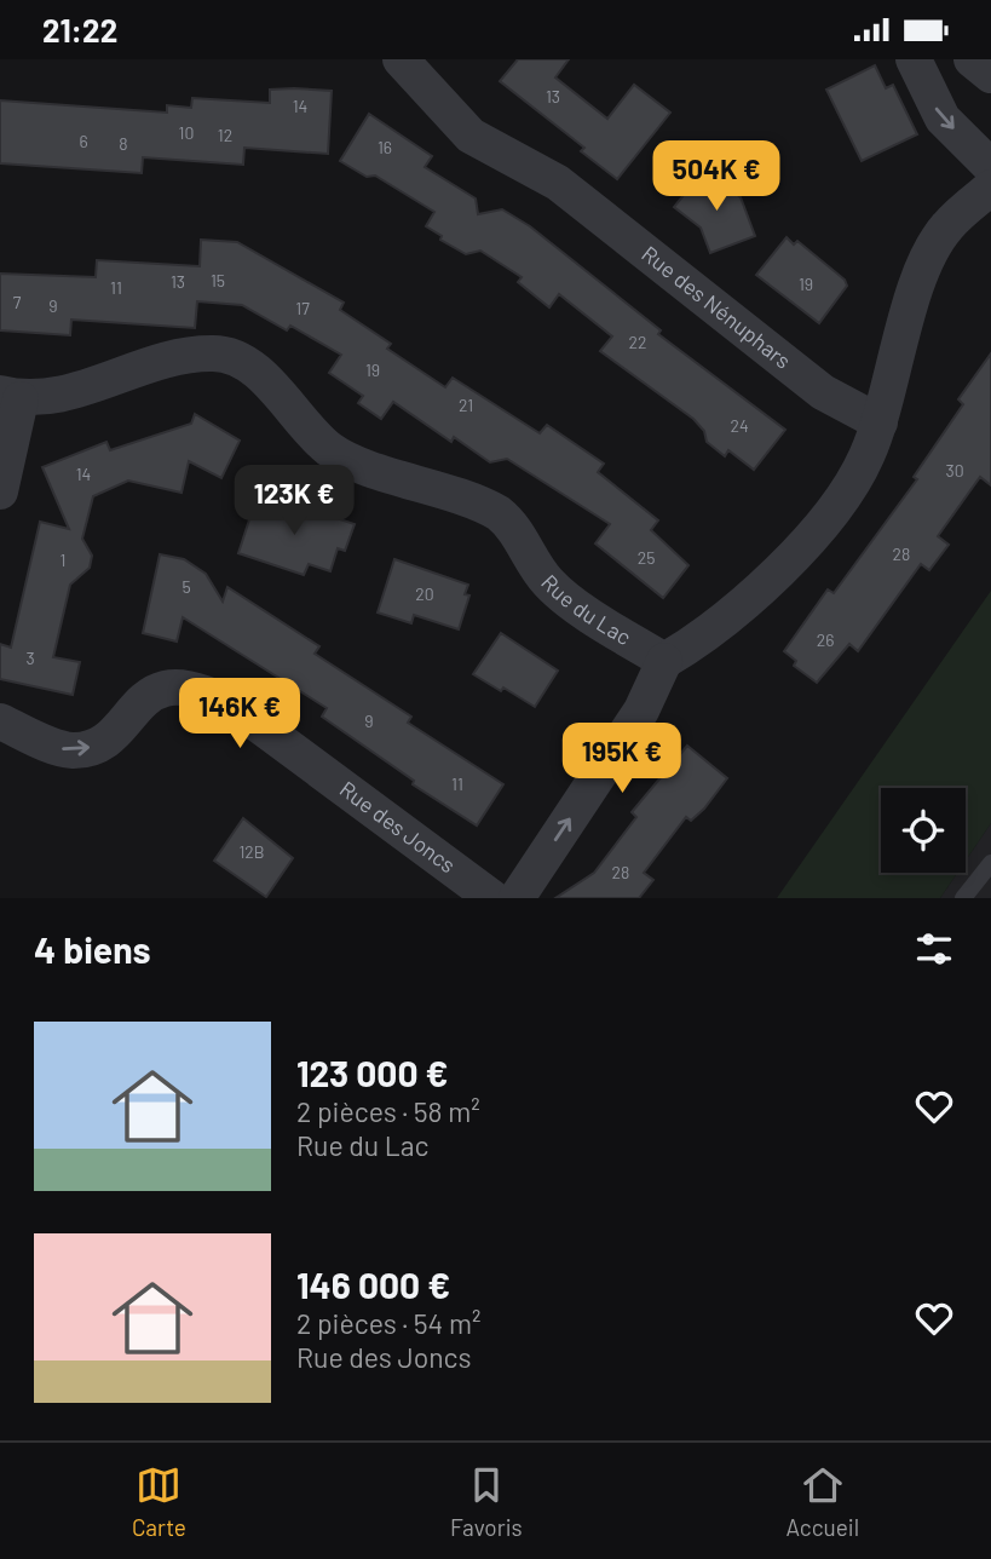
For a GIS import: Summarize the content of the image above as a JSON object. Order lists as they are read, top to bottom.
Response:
{
  "streets": {
    "street": ["Rue des Nénuphars", "Rue du Lac", "Rue des Joncs"]
  },
  "one_way": ["Rue des Joncs"],
  "house_numbers": [
    "13",
    "14",
    "10",
    "12",
    "6",
    "8",
    "16",
    "15",
    "13",
    "19",
    "11",
    "7",
    "9",
    "17",
    "22",
    "19",
    "21",
    "24",
    "30",
    "14",
    "28",
    "25",
    "1",
    "5",
    "20",
    "26",
    "3",
    "9",
    "11",
    "12B",
    "28"
  ],
  "page": {
    "status": "21:22",
    "price": [
      "504K €",
      "123K €",
      "146K €",
      "195K €"
    ],
    "heading": "4 biens",
    "list": [
      {
        "name": "123 000 €",
        "note": "2 pièces · 58 m² · Rue du Lac"
      },
      {
        "name": "146 000 €",
        "note": "2 pièces · 54 m² · Rue des Joncs"
      }
    ],
    "tabs": ["Carte", "Favoris", "Accueil"]
  }
}
